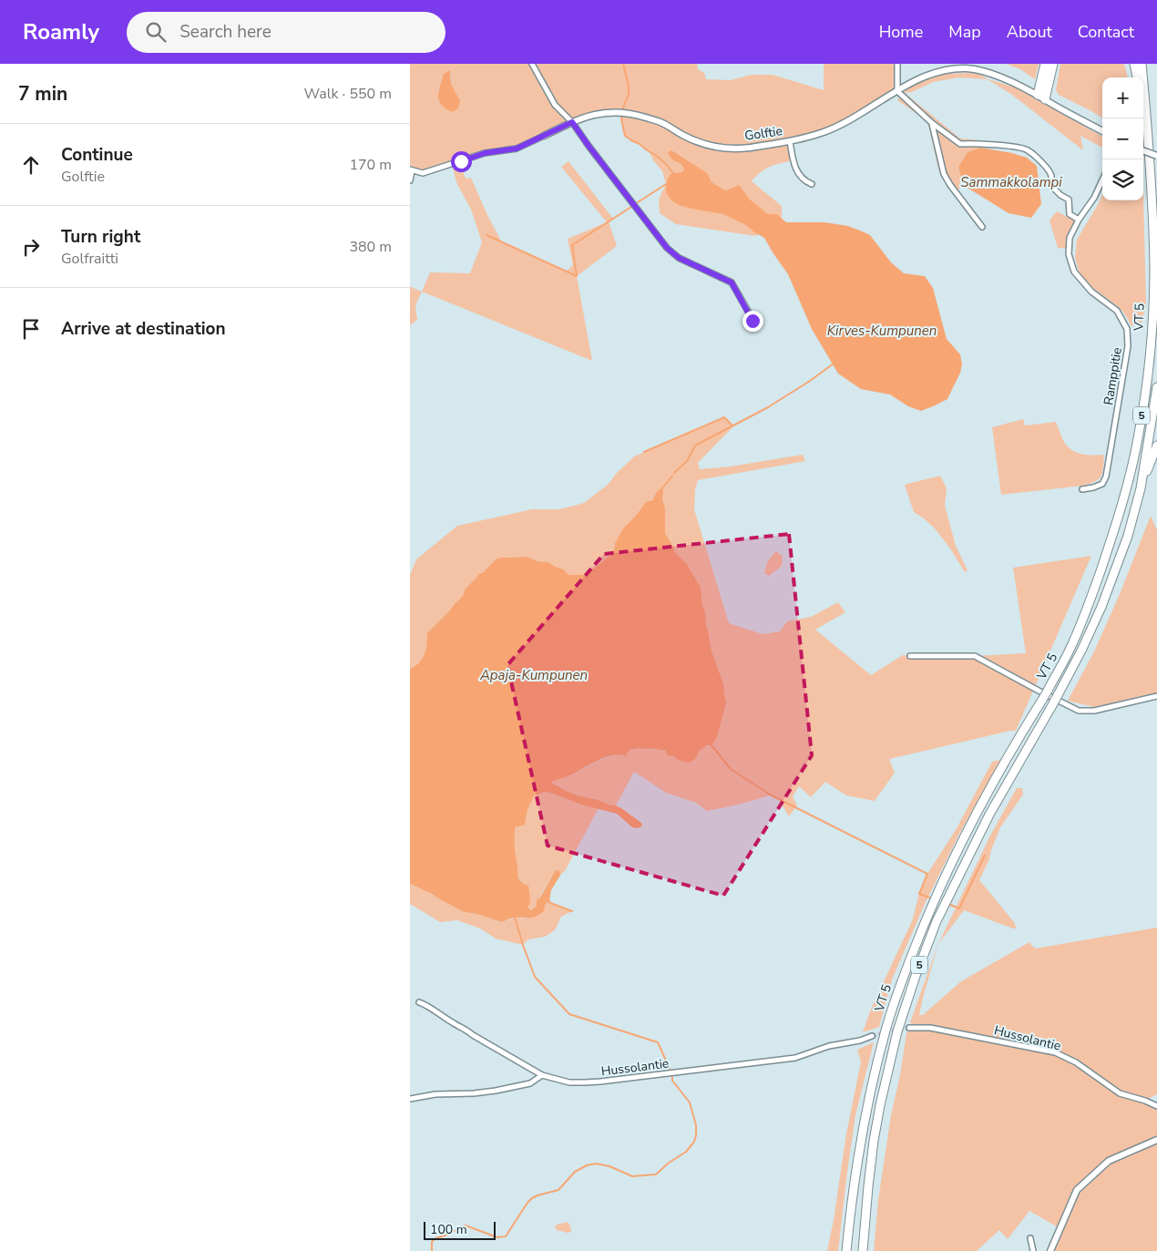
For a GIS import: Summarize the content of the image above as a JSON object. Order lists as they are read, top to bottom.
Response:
{
  "streets": {
    "highway": ["VT 5", "5"],
    "street": ["Golftie", "Ramppitie", "Hussolantie"]
  },
  "water": ["Sammakkolampi", "Kirves-Kumpunen", "Apaja-Kumpunen"],
  "scale_bar": "100 m",
  "page": {
    "header": "Roamly",
    "search": "Search here",
    "nav": [
      "Home",
      "Map",
      "About",
      "Contact"
    ],
    "heading": ["7 min", "Walk · 550 m"],
    "map_buttons": ["+", "−"],
    "list": [
      ["Continue", "Golftie", "170 m"],
      ["Turn right", "Golfraitti", "380 m"],
      "Arrive at destination"
    ],
    "scale": "100 m"
  }
}
